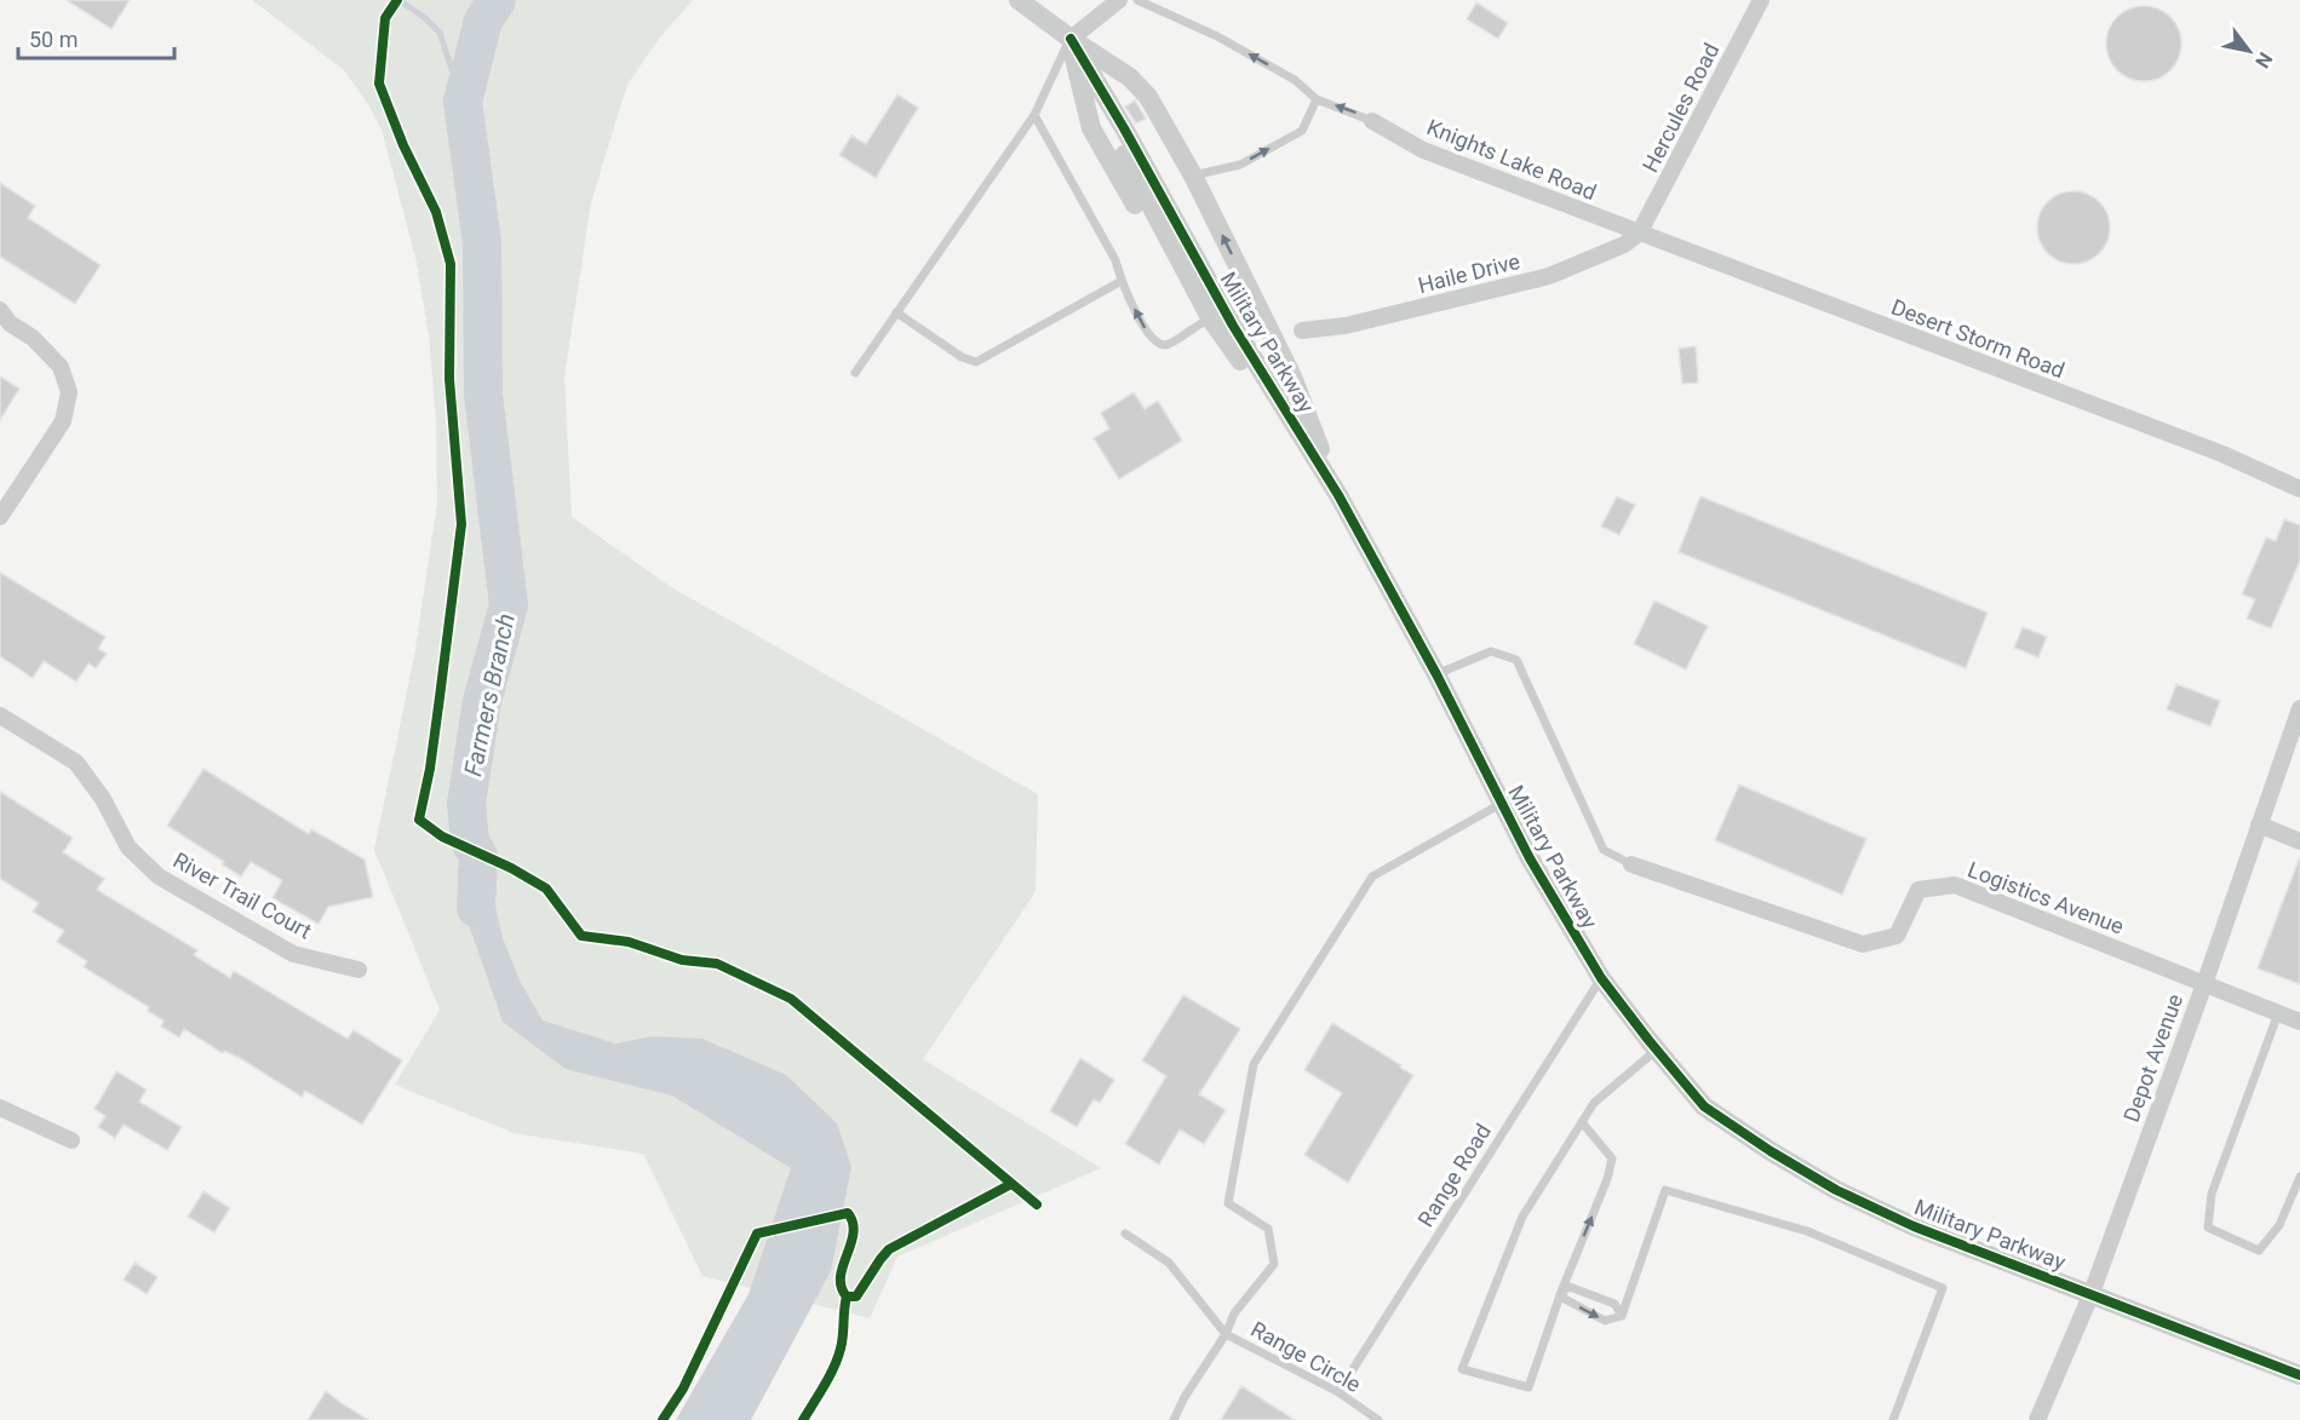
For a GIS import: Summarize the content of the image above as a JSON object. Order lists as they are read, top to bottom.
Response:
{
  "streets": {
    "street": [
      "Hercules Road",
      "Knights Lake Road",
      "Haile Drive",
      "Desert Storm Road",
      "Military Parkway",
      "River Trail Court",
      "Logistics Avenue",
      "Depot Avenue"
    ],
    "lane": ["Range Road", "Range Circle"]
  },
  "crossings": [
    ["Hercules Road", "Knights Lake Road"],
    ["Hercules Road", "Haile Drive"],
    ["Hercules Road", "Desert Storm Road"],
    ["Knights Lake Road", "Haile Drive"],
    ["Knights Lake Road", "Desert Storm Road"],
    ["Haile Drive", "Desert Storm Road"],
    ["Military Parkway", "Depot Avenue"],
    ["Military Parkway", "Range Road"],
    ["Logistics Avenue", "Depot Avenue"],
    ["Range Road", "Range Circle"]
  ],
  "water": ["Farmers Branch"],
  "scale_bar": "50 m",
  "north": "bottom right"
}
